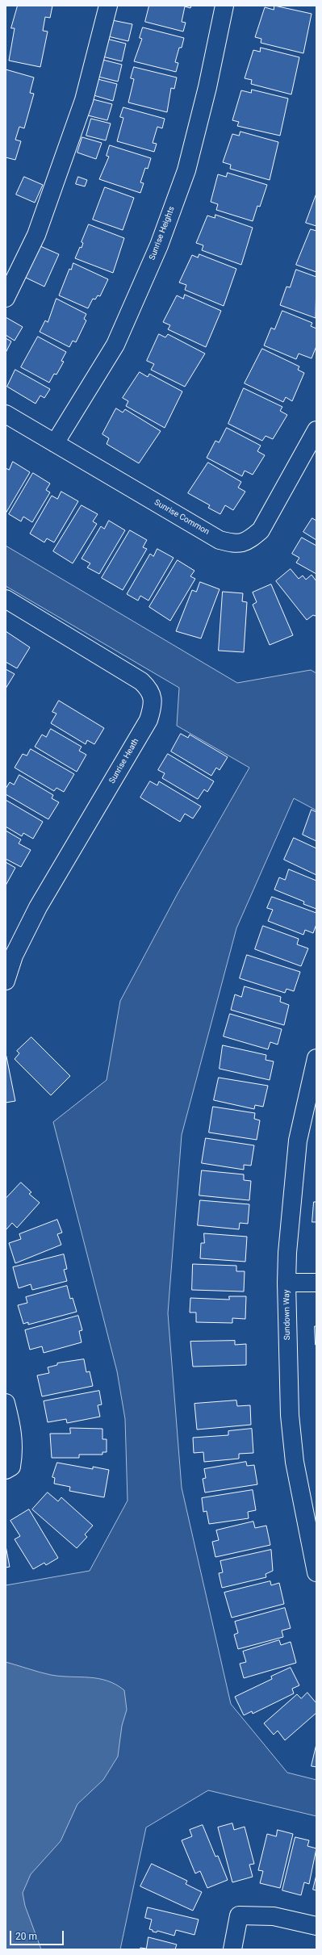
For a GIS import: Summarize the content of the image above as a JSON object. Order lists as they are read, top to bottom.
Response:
{
  "streets": {
    "street": [
      "Sunrise Heights",
      "Sunrise Common",
      "Sunrise Heath",
      "Sundown Way"
    ]
  },
  "crossings": [
    ["Sunrise Heights", "Sunrise Common"]
  ],
  "scale_bar": "20 m"
}
